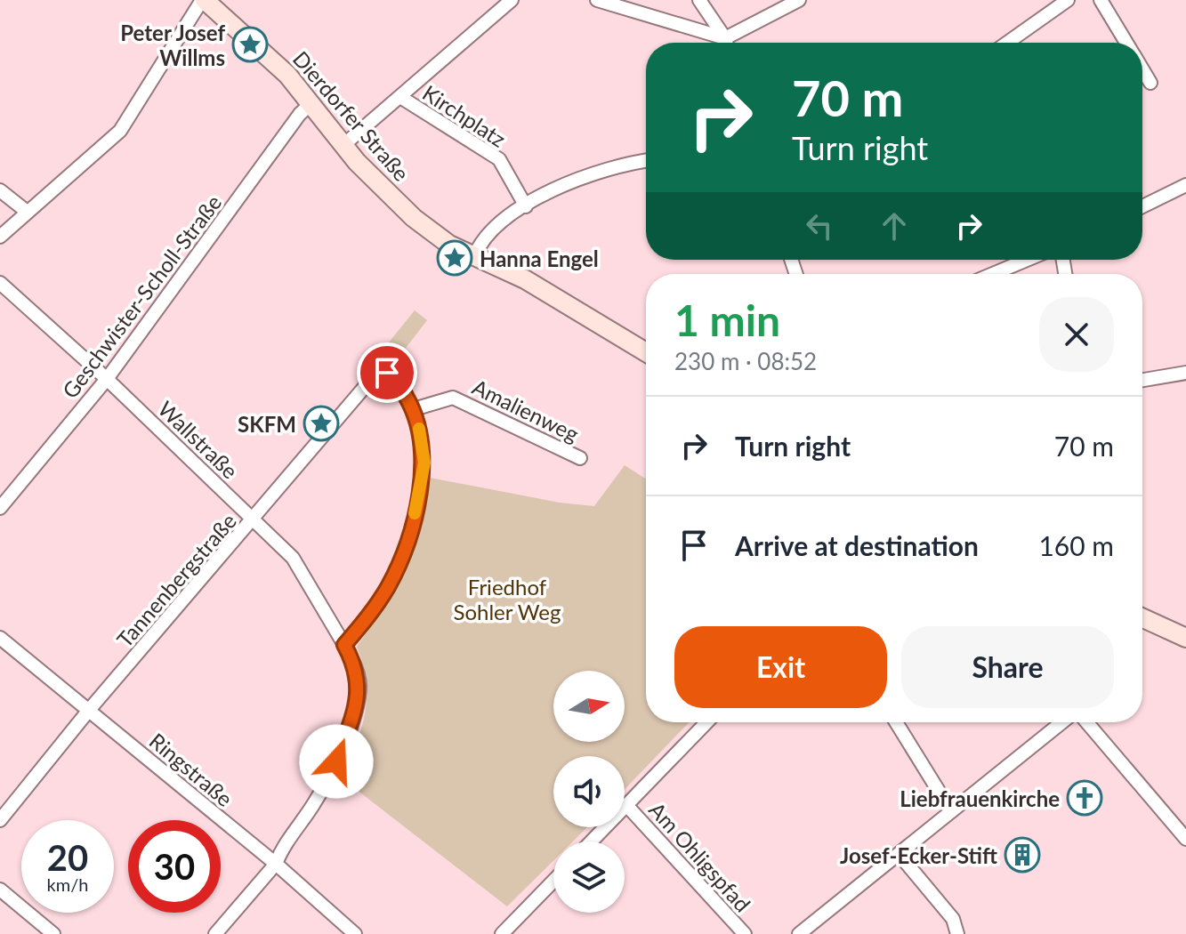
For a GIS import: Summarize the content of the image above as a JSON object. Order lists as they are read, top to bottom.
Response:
{
  "streets": {
    "street": [
      "Dierdorfer Straße",
      "Kirchplatz",
      "Geschwister-Scholl-Straße",
      "Amalienweg",
      "Wallstraße",
      "Tannenbergstraße",
      "Ringstraße",
      "Am Ohligspfad"
    ]
  },
  "crossings": [
    ["Dierdorfer Straße", "Geschwister-Scholl-Straße"],
    ["Geschwister-Scholl-Straße", "Wallstraße"],
    ["Amalienweg", "Tannenbergstraße"],
    ["Wallstraße", "Tannenbergstraße"],
    ["Wallstraße", "Ringstraße"],
    ["Tannenbergstraße", "Ringstraße"]
  ],
  "parks": ["Friedhof Sohler Weg"],
  "places": {
    "place": ["Peter Josef Willms", "Hanna Engel", "SKFM"],
    "church": ["Liebfrauenkirche"],
    "building": ["Josef-Ecker-Stift"]
  },
  "north": "right",
  "page": {
    "turn": ["70 m", "Turn right"],
    "heading": ["1 min", "230 m · 08:52"],
    "list": [
      {
        "name": "Turn right",
        "value": "70 m"
      },
      {
        "name": "Arrive at destination",
        "value": "160 m"
      }
    ],
    "buttons": ["Exit", "Share"],
    "speed": "20 km/h",
    "limit": "30"
  }
}
